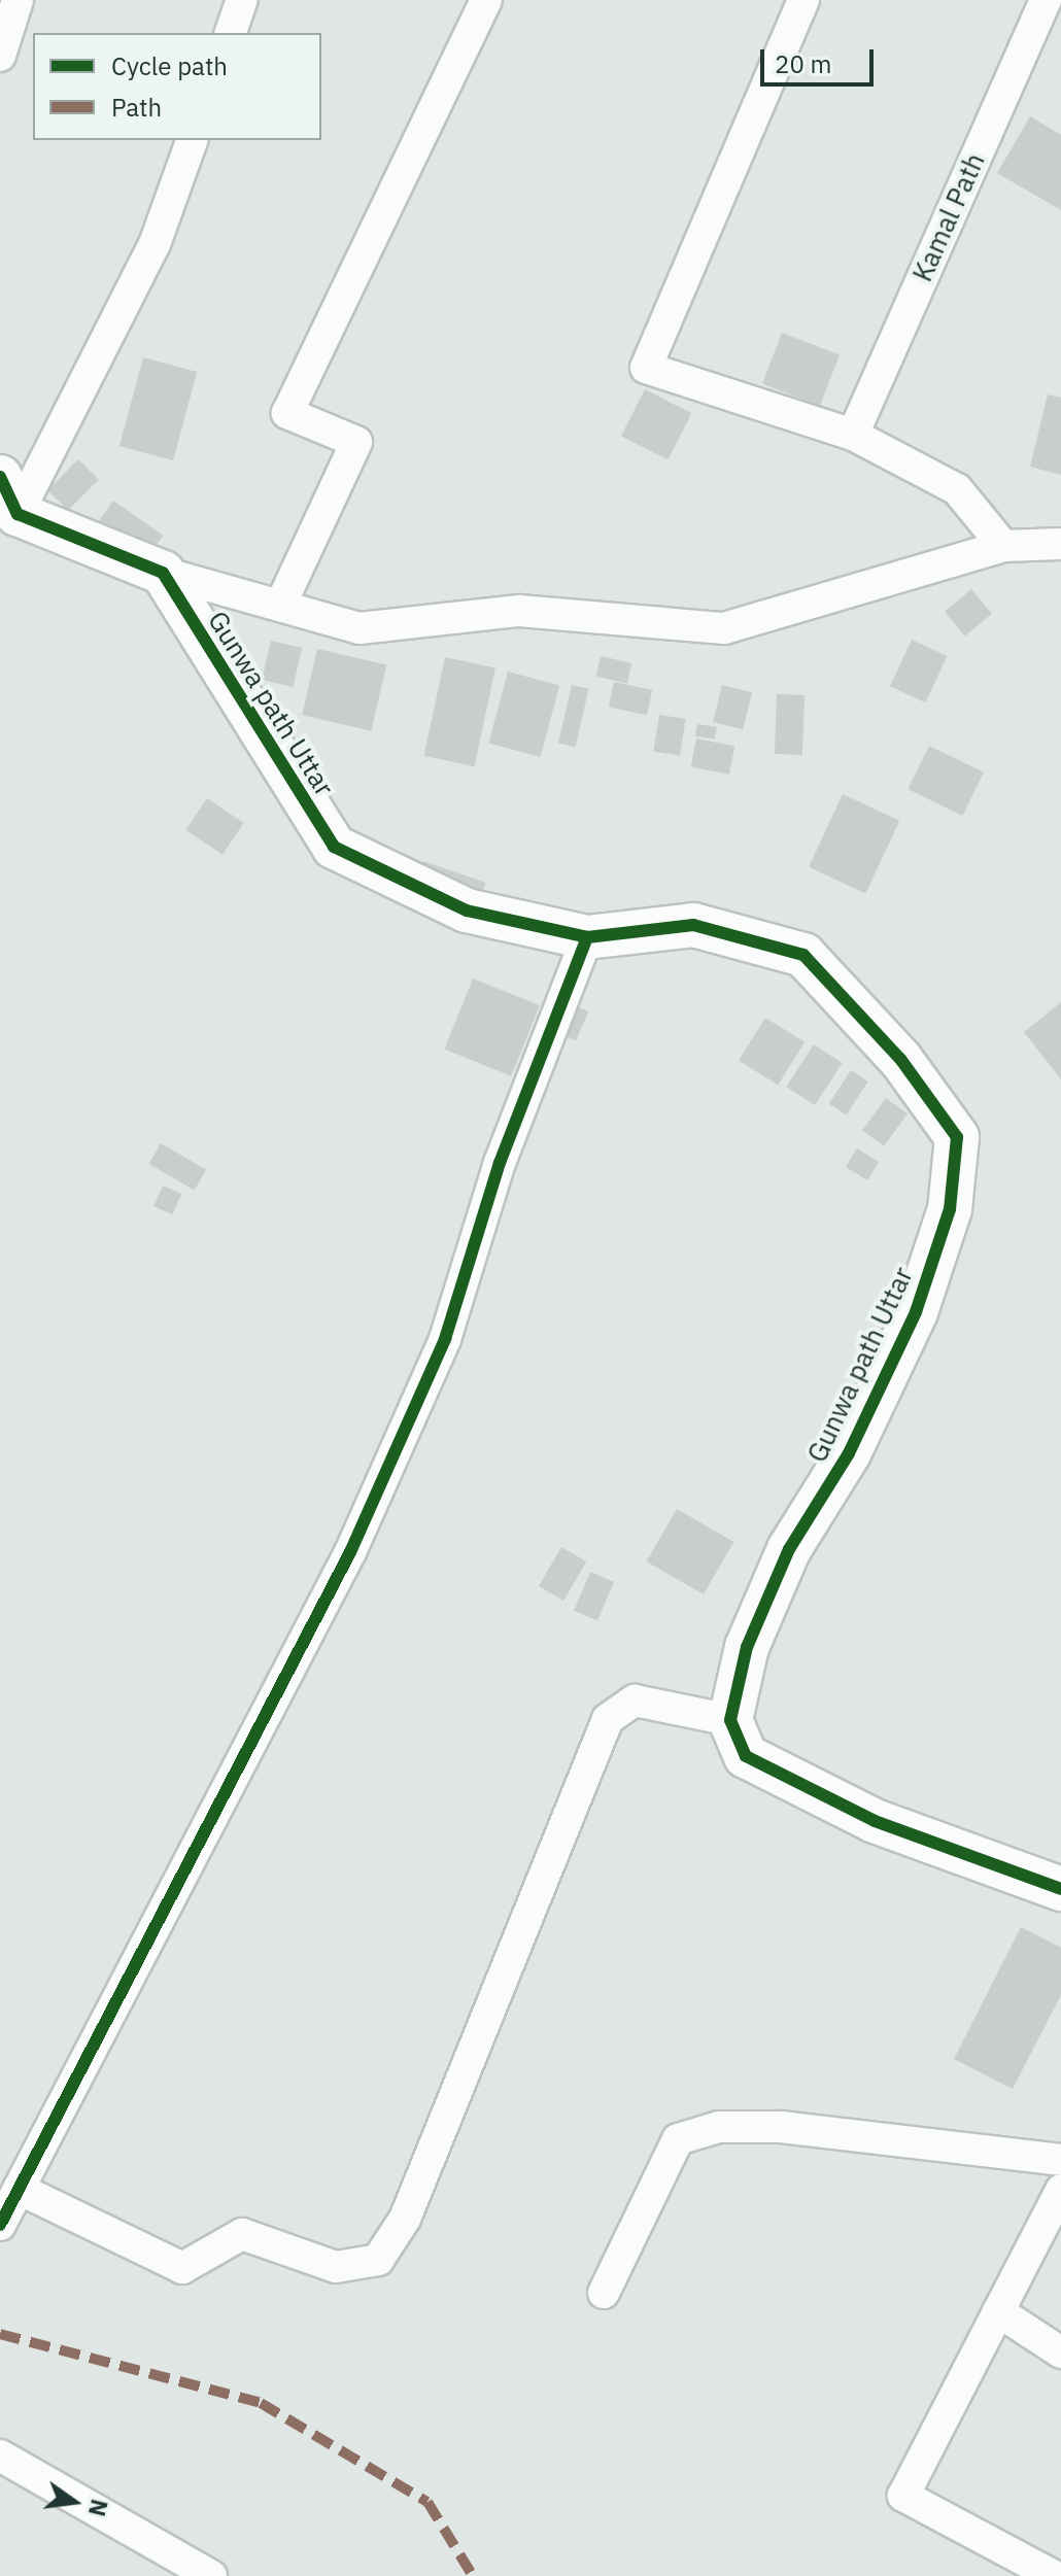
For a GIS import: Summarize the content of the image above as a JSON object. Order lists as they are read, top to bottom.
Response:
{
  "streets": {
    "street": ["Kamal Path", "Gunwa path Uttar"]
  },
  "legend": ["Cycle path", "Path"],
  "scale_bar": "20 m",
  "north": "right"
}
